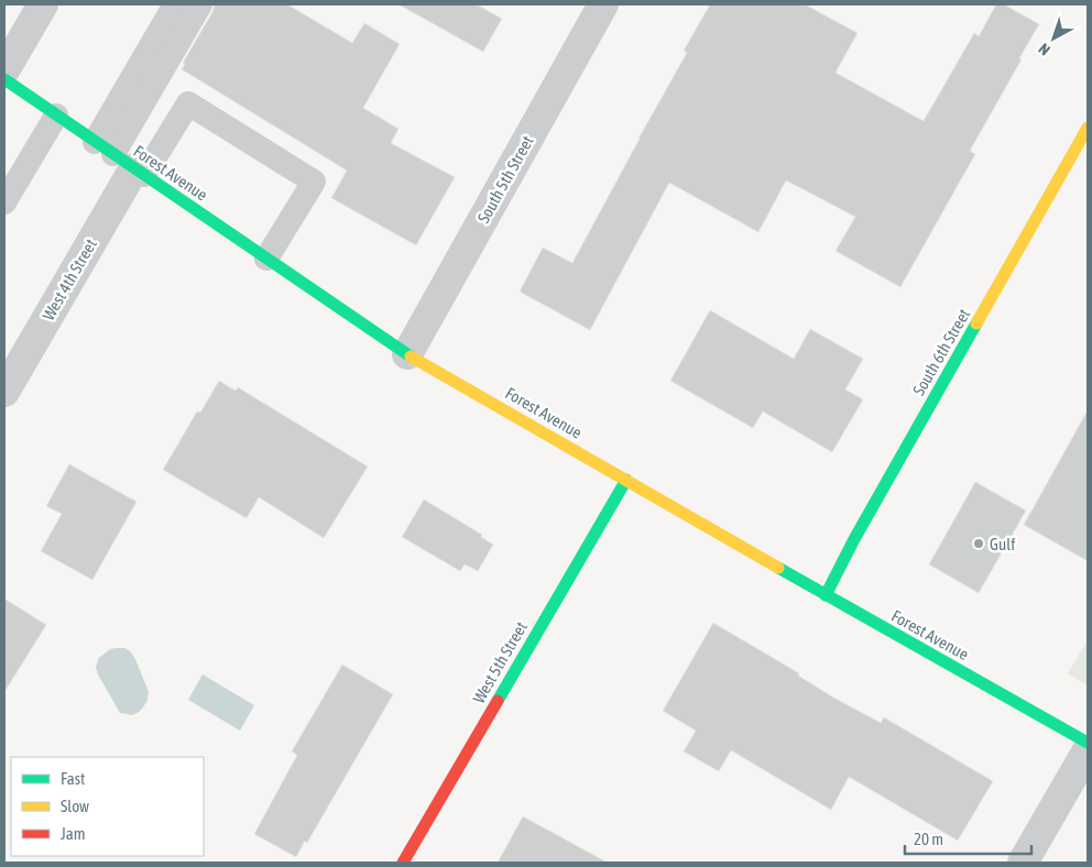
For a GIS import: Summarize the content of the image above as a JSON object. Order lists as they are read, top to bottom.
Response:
{
  "streets": {
    "main road": ["Forest Avenue", "South 6th Street", "West 5th Street"],
    "street": ["South 5th Street", "West 4th Street"]
  },
  "crossings": [
    ["Forest Avenue", "South 5th Street"],
    ["Forest Avenue", "West 4th Street"],
    ["Forest Avenue", "South 6th Street"],
    ["Forest Avenue", "West 5th Street"]
  ],
  "places": ["Gulf"],
  "legend": ["Fast", "Slow", "Jam"],
  "scale_bar": "20 m",
  "north": "bottom left"
}
